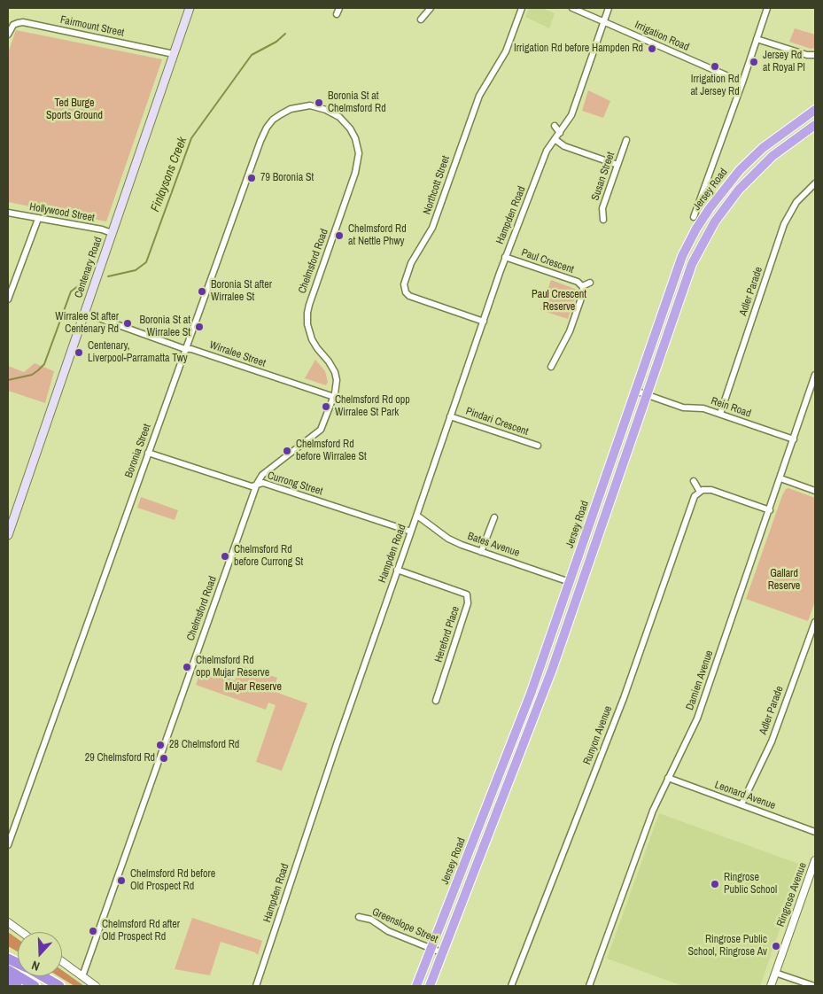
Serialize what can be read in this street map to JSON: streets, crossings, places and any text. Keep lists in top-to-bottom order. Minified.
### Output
{"streets":{"highway":["Jersey Road"],"main road":["Centenary Road"],"street":["Fairmount Street","Irrigation Road","Susan Street","Northcott Street","Hollywood Street","Hampden Road","Chelmsford Road","Paul Crescent","Adler Parade","Wirralee Street","Rein Road","Pindari Crescent","Boronia Street","Currong Street","Bates Avenue","Hereford Place","Damien Avenue","Runyon Avenue","Leonard Avenue","Ringrose Avenue","Greenslope Street"]},"crossings":[["Fairmount Street","Centenary Road"],["Irrigation Road","Jersey Road"],["Irrigation Road","Hampden Road"],["Northcott Street","Hampden Road"],["Jersey Road","Rein Road"],["Jersey Road","Bates Avenue"],["Jersey Road","Greenslope Street"],["Hollywood Street","Centenary Road"],["Hampden Road","Paul Crescent"],["Hampden Road","Pindari Crescent"],["Hampden Road","Currong Street"],["Hampden Road","Bates Avenue"],["Hampden Road","Hereford Place"],["Chelmsford Road","Wirralee Street"],["Chelmsford Road","Boronia Street"],["Chelmsford Road","Currong Street"],["Centenary Road","Wirralee Street"],["Adler Parade","Rein Road"],["Adler Parade","Leonard Avenue"],["Wirralee Street","Boronia Street"],["Rein Road","Damien Avenue"],["Boronia Street","Currong Street"],["Damien Avenue","Leonard Avenue"]],"water":["Finlaysons Creek"],"parks":["Ted Burge Sports Ground","Paul Crescent Reserve","Gallard Reserve","Mujar Reserve"],"places":["Irrigation Rd before Hampden Rd","Jersey Rd at Royal Pl","Irrigation Rd at Jersey Rd","Boronia St at Chelmsford Rd","79 Boronia St","Chelmsford Rd at Nettle Phwy","Boronia St after Wirralee St","Wirralee St after Centenary Rd","Boronia St at Wirralee St","Centenary, Liverpool-Parramatta Twy","Chelmsford Rd opp Wirralee St Park","Chelmsford Rd before Wirralee St","Chelmsford Rd before Currong St","Chelmsford Rd opp Mujar Reserve","28 Chelmsford Rd","29 Chelmsford Rd","Chelmsford Rd before Old Prospect Rd","Ringrose Public School","Chelmsford Rd after Old Prospect Rd","Ringrose Public School, Ringrose Av"],"north":"bottom"}
